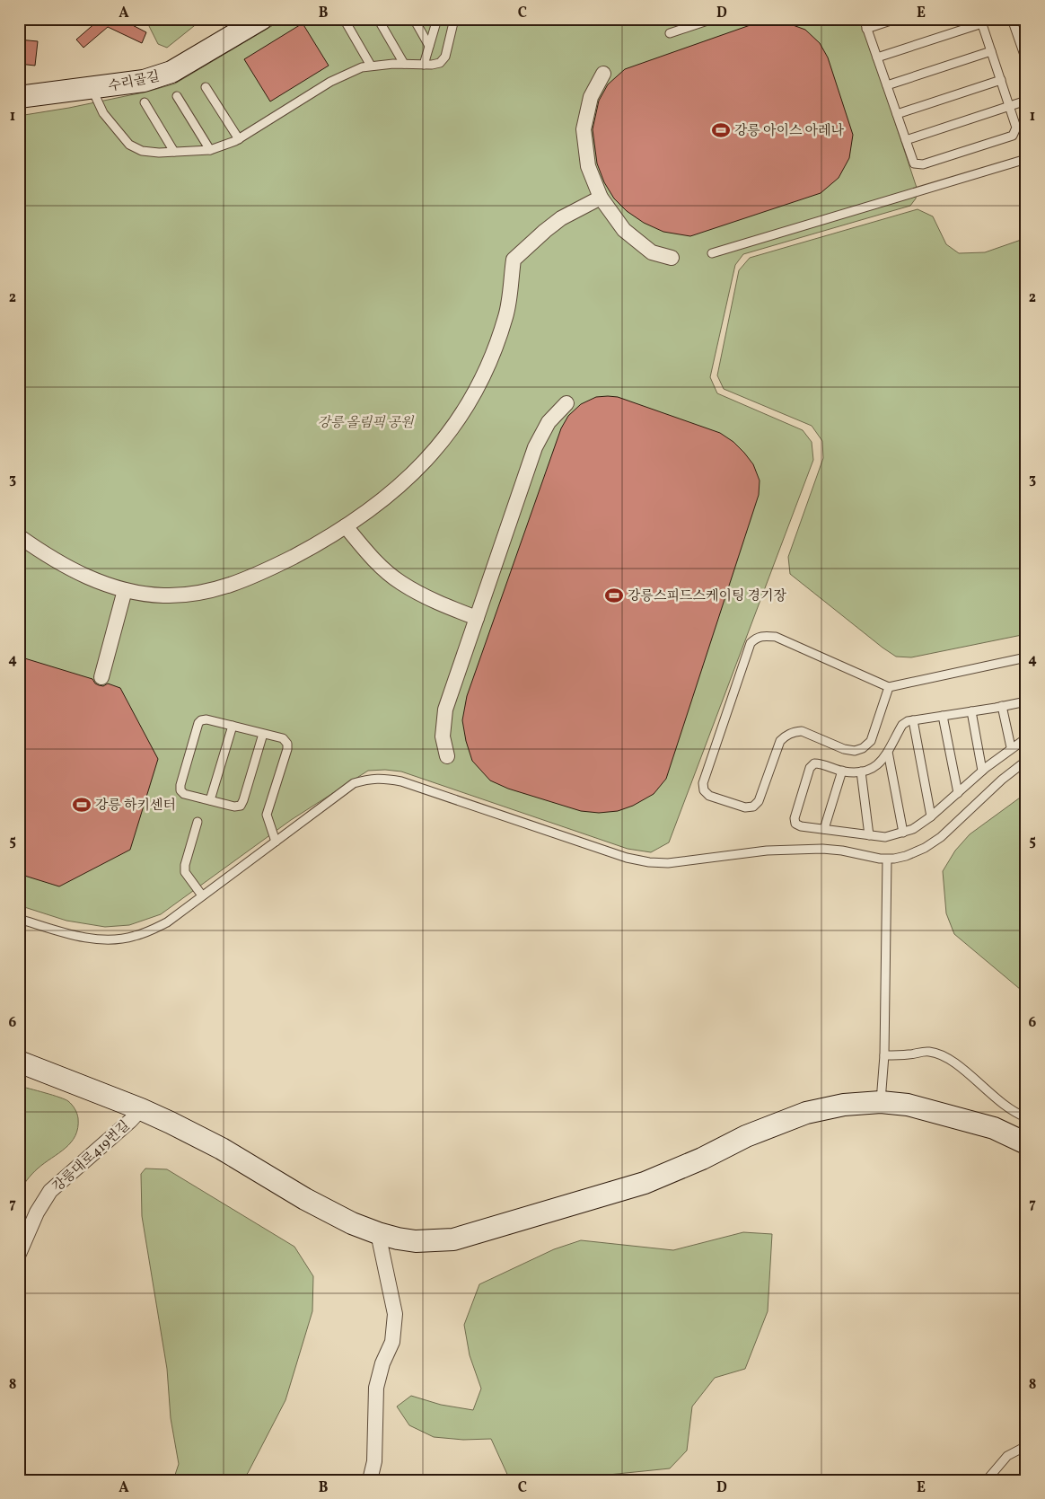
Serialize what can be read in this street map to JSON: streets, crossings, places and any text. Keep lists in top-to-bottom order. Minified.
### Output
{"streets":{"street":["수리골길","강릉대로419번길"]},"parks":["강릉 올림픽 공원"],"places":{"sports":["강릉 아이스 아레나","강릉스피드스케이팅 경기장","강릉 하키센터"]},"grid":{"columns":["A","B","C","D","E"],"rows":["1","2","3","4","5","6","7","8"]}}
